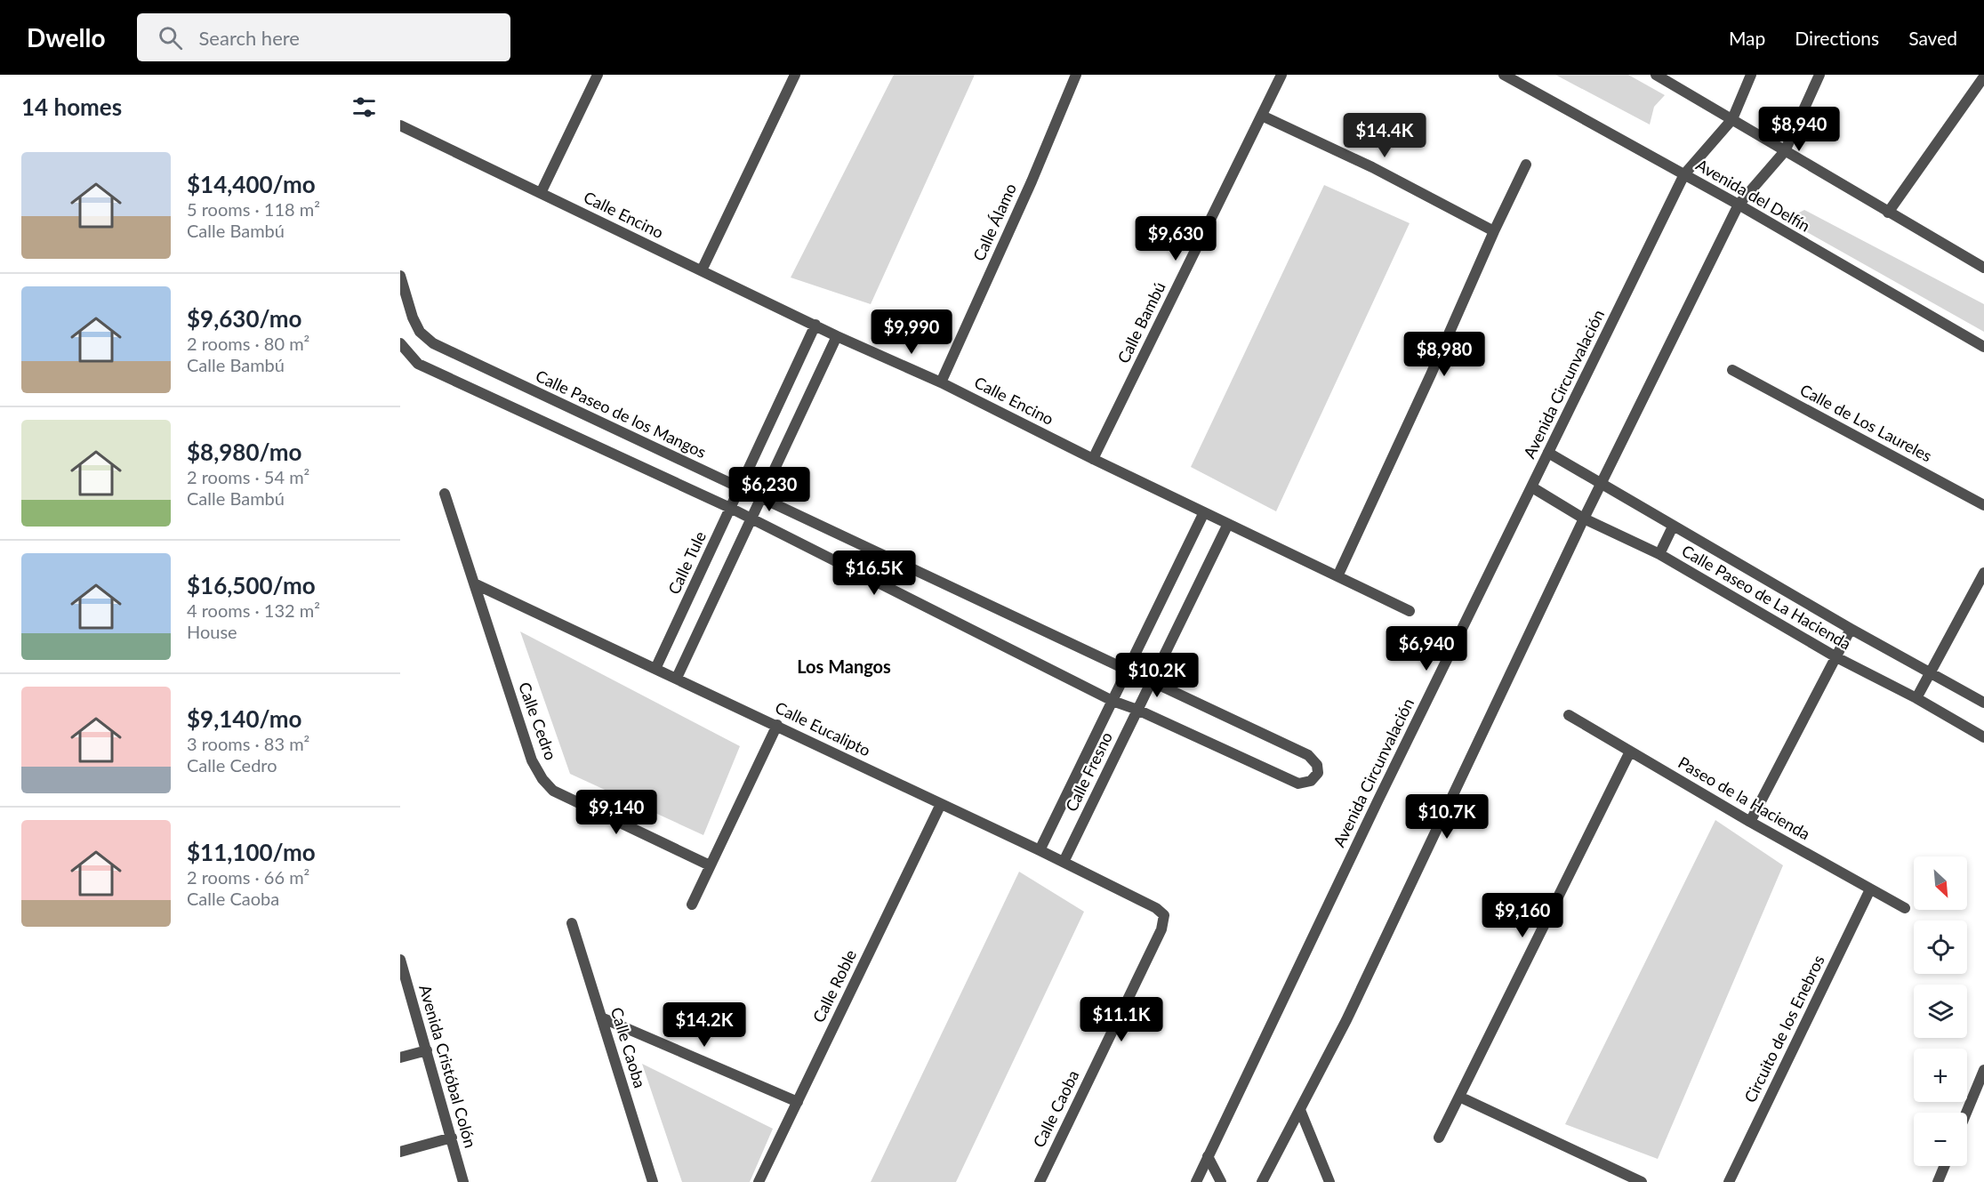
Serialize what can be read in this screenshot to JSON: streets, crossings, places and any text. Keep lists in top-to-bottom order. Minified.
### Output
{"streets":{"street":["Avenida del Delfín","Calle Encino","Calle Álamo","Calle Bambú","Avenida Circunvalación","Calle Paseo de los Mangos","Calle de Los Laureles","Calle Tule","Calle Paseo de La Hacienda","Calle Cedro","Calle Eucalipto","Calle Fresno","Paseo de la Hacienda","Calle Roble","Circuito de los Enebros","Calle Caoba","Avenida Cristóbal Colón"]},"crossings":[["Avenida del Delfín","Avenida Circunvalación"],["Calle Encino","Calle Álamo"],["Calle Encino","Calle Bambú"],["Calle Encino","Calle Tule"],["Calle Encino","Calle Fresno"],["Avenida Circunvalación","Calle Paseo de La Hacienda"],["Calle Paseo de los Mangos","Calle Tule"],["Calle Paseo de los Mangos","Calle Fresno"],["Calle Tule","Calle Eucalipto"],["Calle Cedro","Calle Eucalipto"],["Calle Eucalipto","Calle Fresno"],["Calle Eucalipto","Calle Roble"],["Calle Eucalipto","Calle Caoba"],["Paseo de la Hacienda","Circuito de los Enebros"]],"districts":["Los Mangos"],"north":"bottom right","page":{"header":"Dwello","search":"Search here","nav":["Map","Directions","Saved"],"heading":"14 homes","price":["$8,940","$14.4K","$9,630","$9,990","$8,980","$6,230","$16.5K","$6,940","$10.2K","$9,140","$10.7K","$9,160","$11.1K","$14.2K"],"list":[{"name":"$14,400/mo","note":"5 rooms · 118 m² · Calle Bambú"},{"name":"$9,630/mo","note":"2 rooms · 80 m² · Calle Bambú"},{"name":"$8,980/mo","note":"2 rooms · 54 m² · Calle Bambú"},{"name":"$16,500/mo","note":"4 rooms · 132 m² · House"},{"name":"$9,140/mo","note":"3 rooms · 83 m² · Calle Cedro"},{"name":"$11,100/mo","note":"2 rooms · 66 m² · Calle Caoba"}],"map_buttons":["+","−"]}}
